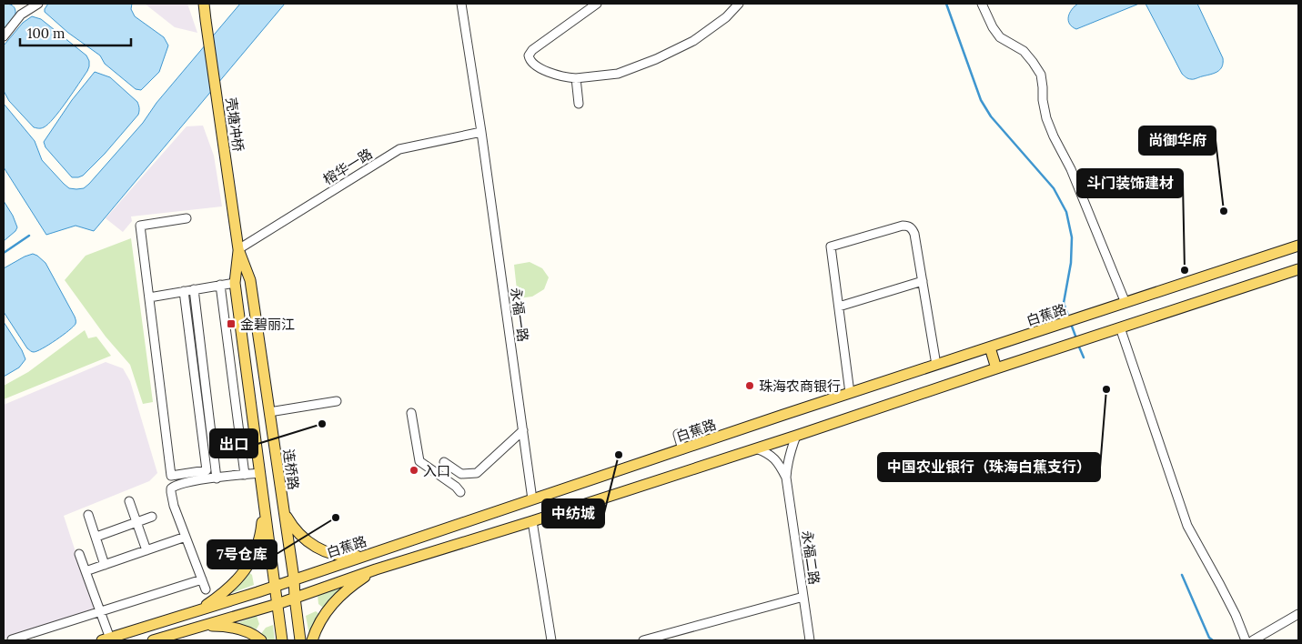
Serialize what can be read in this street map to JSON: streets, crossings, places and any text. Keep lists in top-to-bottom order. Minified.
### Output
{"streets":{"main road":["壳塘冲桥","白蕉路","连桥路"],"street":["榕华一路","永福一路","永福二路"]},"crossings":[["壳塘冲桥","连桥路"],["榕华一路","永福一路"],["榕华一路","连桥路"],["永福一路","白蕉路"],["白蕉路","连桥路"]],"places":{"other":["尚御华府","斗门装饰建材","珠海农商银行","中国农业银行（珠海白蕉支行）","出口","中纺城","入口","7号仓库"],"transit":["金碧丽江"]},"scale_bar":"100 m"}
